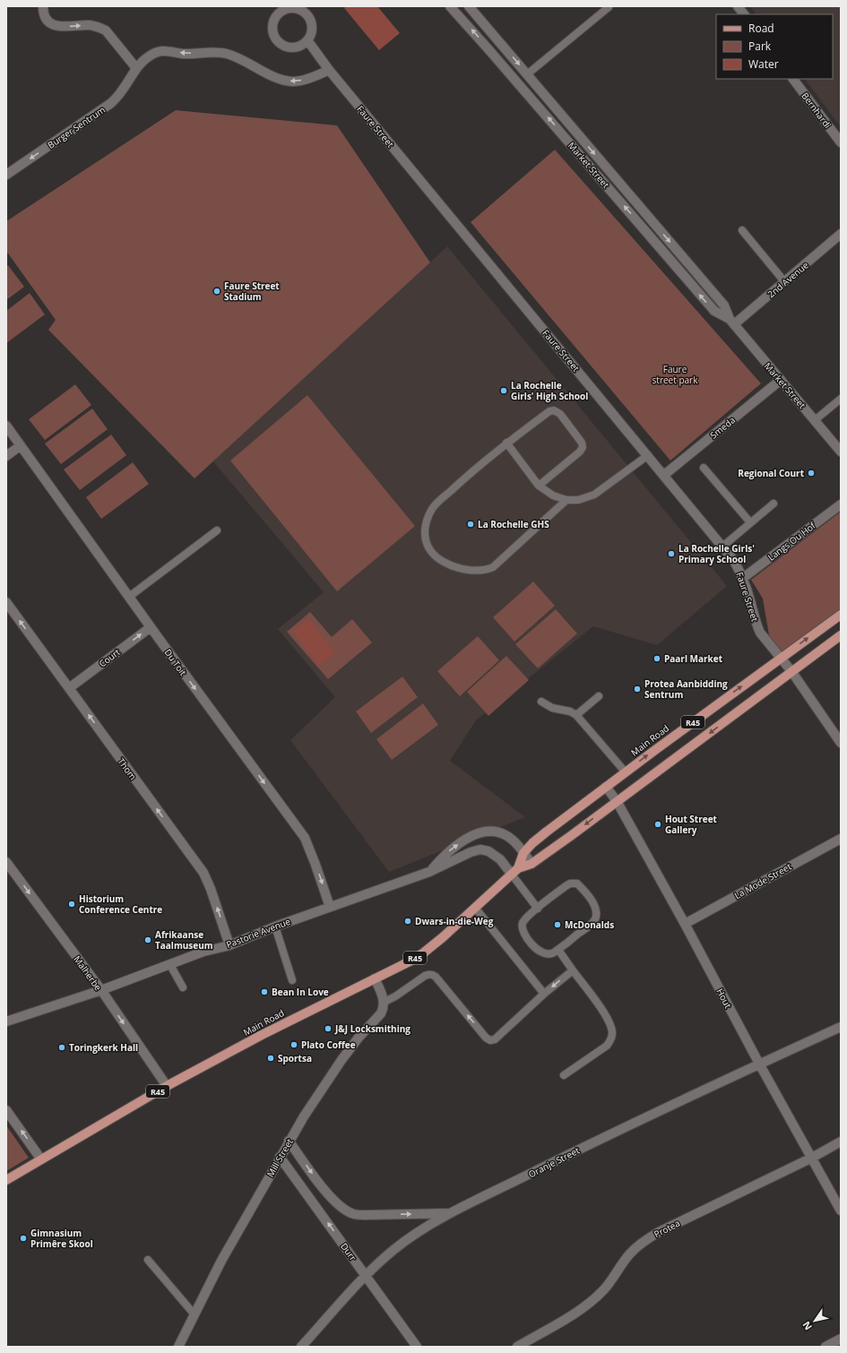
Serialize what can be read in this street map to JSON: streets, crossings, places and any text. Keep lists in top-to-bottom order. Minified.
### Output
{"streets":{"main road":["R45","Main Road"],"street":["Bernhardi","Faure Street","Burger Sentrum","Market Street","2nd Avenue","Smeda","Langs Ou Hof","Court","Du Toit","Thom","La Mode Street","Pastorie Avenue","Malherbe","Hout","Mill Street","Oranje Street","Protea","Durr"]},"crossings":[["Faure Street","Burger Sentrum"],["Faure Street","Smeda"],["Faure Street","Langs Ou Hof"],["Faure Street","Main Road"],["Market Street","2nd Avenue"],["Market Street","Smeda"],["Court","Du Toit"],["Court","Thom"],["Du Toit","Pastorie Avenue"],["Main Road","Pastorie Avenue"],["Main Road","Malherbe"],["Main Road","Hout"],["Thom","Pastorie Avenue"],["La Mode Street","Hout"],["Pastorie Avenue","Malherbe"],["Hout","Oranje Street"],["Hout","Protea"],["Mill Street","Durr"],["Oranje Street","Durr"]],"one_way":["Burger Sentrum","Court","Du Toit","Thom","Malherbe","Durr"],"parks":["Faure street park"],"places":["Faure Street Stadium","La Rochelle Girls' High School","Regional Court","La Rochelle GHS","La Rochelle Girls' Primary School","Paarl Market","Protea Aanbidding Sentrum","Hout Street Gallery","Historium Conference Centre","Dwars-in-die-Weg","McDonalds","Afrikaanse Taalmuseum","Bean In Love","J&J Locksmithing","Plato Coffee","Toringkerk Hall","Sportsa","Gimnasium Primêre Skool"],"legend":["Road","Park","Water"],"north":"bottom left"}
